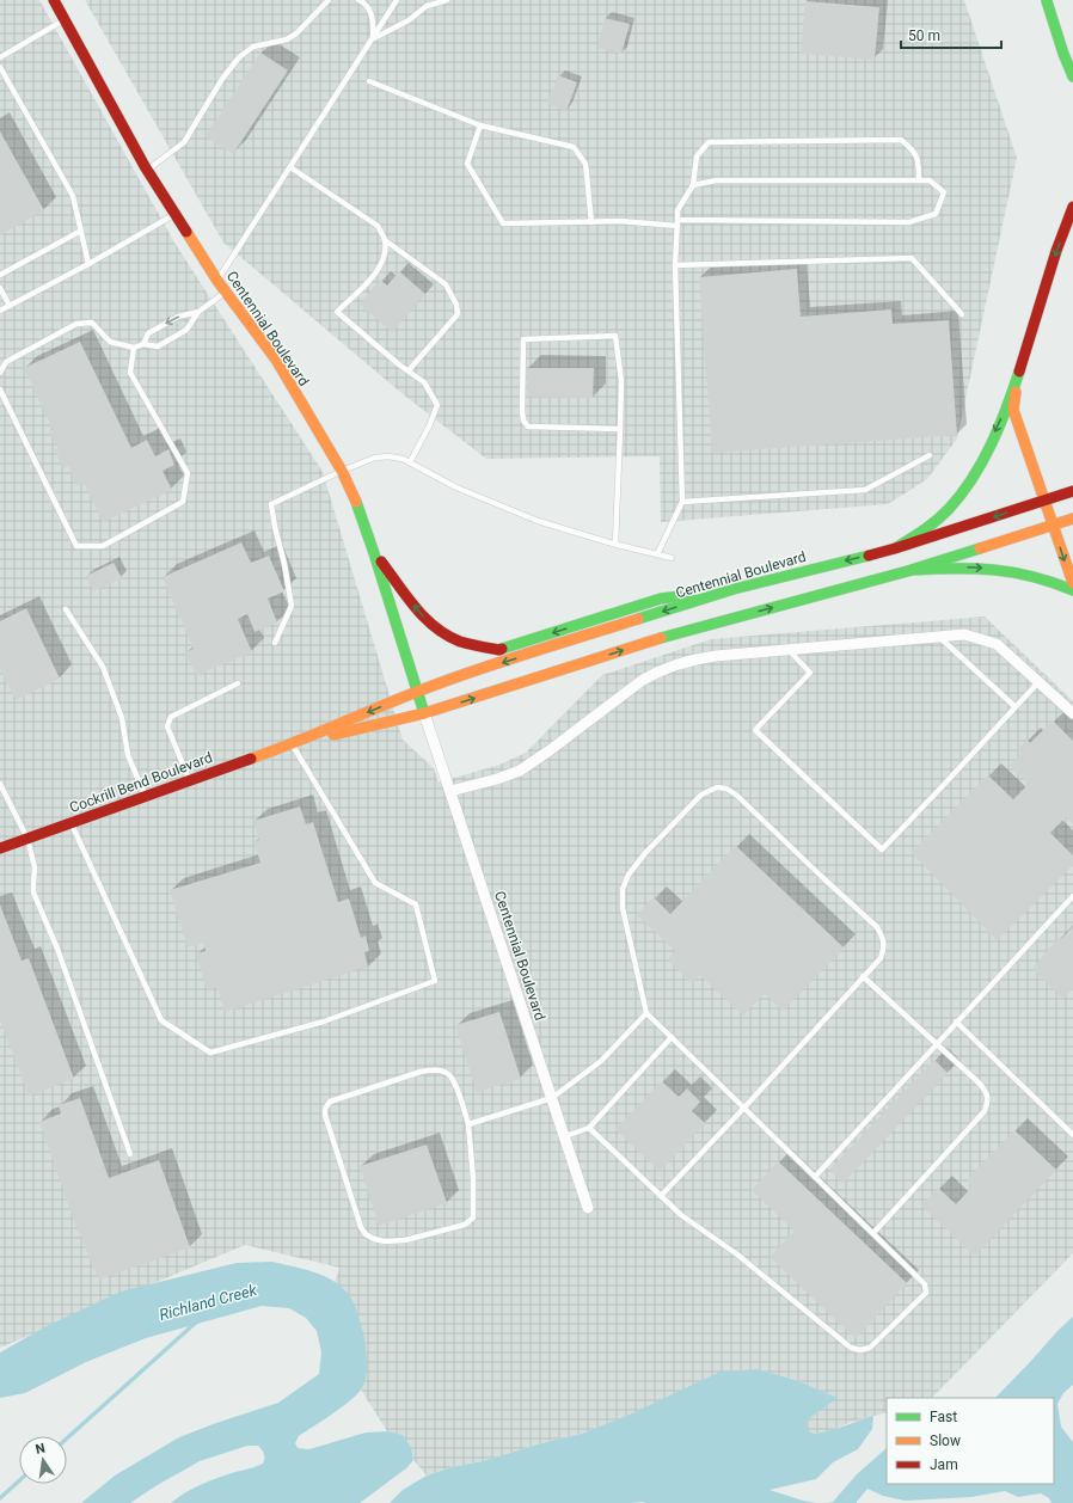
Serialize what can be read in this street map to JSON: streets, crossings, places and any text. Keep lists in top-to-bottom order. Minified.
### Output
{"streets":{"main road":["Centennial Boulevard","Cockrill Bend Boulevard"]},"crossings":[["Centennial Boulevard","Cockrill Bend Boulevard"]],"water":["Richland Creek"],"legend":["Fast","Slow","Jam"],"scale_bar":"50 m","north":"top"}
